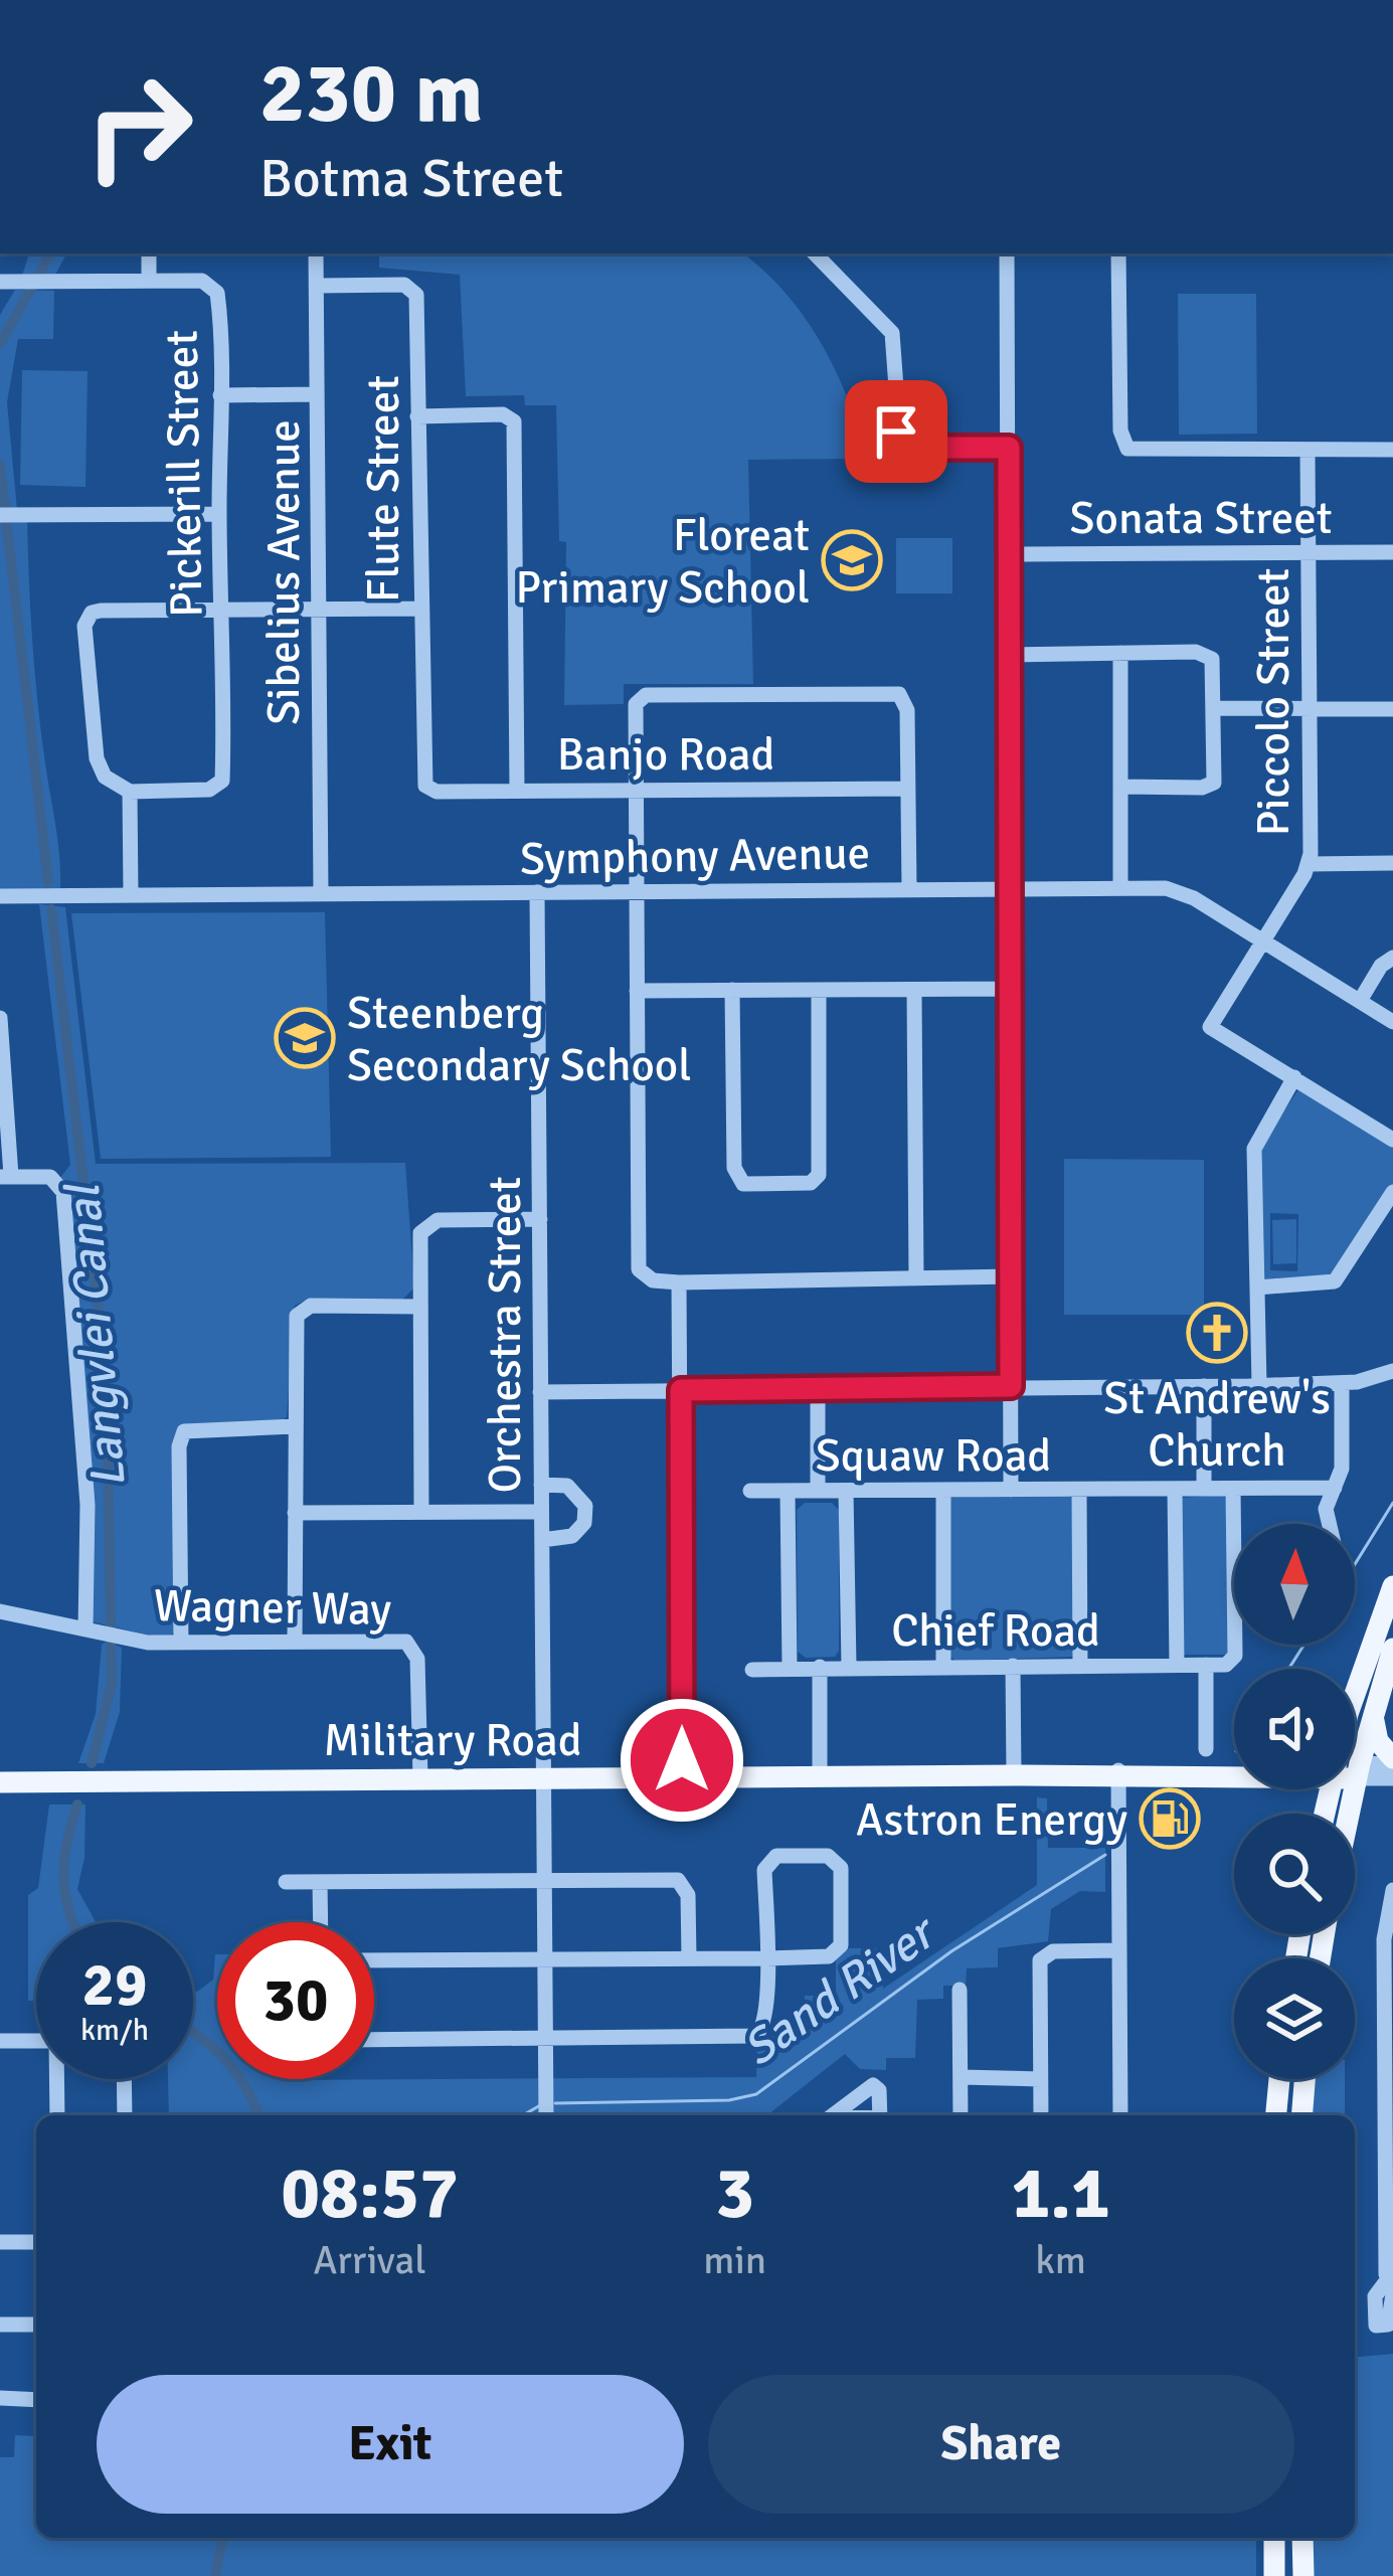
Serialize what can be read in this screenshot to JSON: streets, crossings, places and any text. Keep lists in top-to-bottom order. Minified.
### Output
{"streets":{"main road":["Military Road"],"street":["Pickerill Street","Flute Street","Sonata Street","Sibelius Avenue","Piccolo Street","Banjo Road","Symphony Avenue","Orchestra Street","Squaw Road","Wagner Way","Chief Road"]},"crossings":[["Flute Street","Sibelius Avenue"],["Flute Street","Banjo Road"],["Sonata Street","Piccolo Street"],["Sibelius Avenue","Symphony Avenue"],["Piccolo Street","Symphony Avenue"],["Symphony Avenue","Orchestra Street"],["Orchestra Street","Military Road"],["Squaw Road","Chief Road"],["Wagner Way","Military Road"]],"water":["Langvlei Canal","Sand River"],"places":{"school or university":["Floreat Primary School","Steenberg Secondary School"],"church":["St Andrew's Church"],"fuel station":["Astron Energy"]},"north":"top","page":{"turn":["230 m","Botma Street"],"speed":"29 km/h","limit":"30","eta":["08:57","Arrival","3","min","1.1","km"],"buttons":["Exit","Share"]}}
